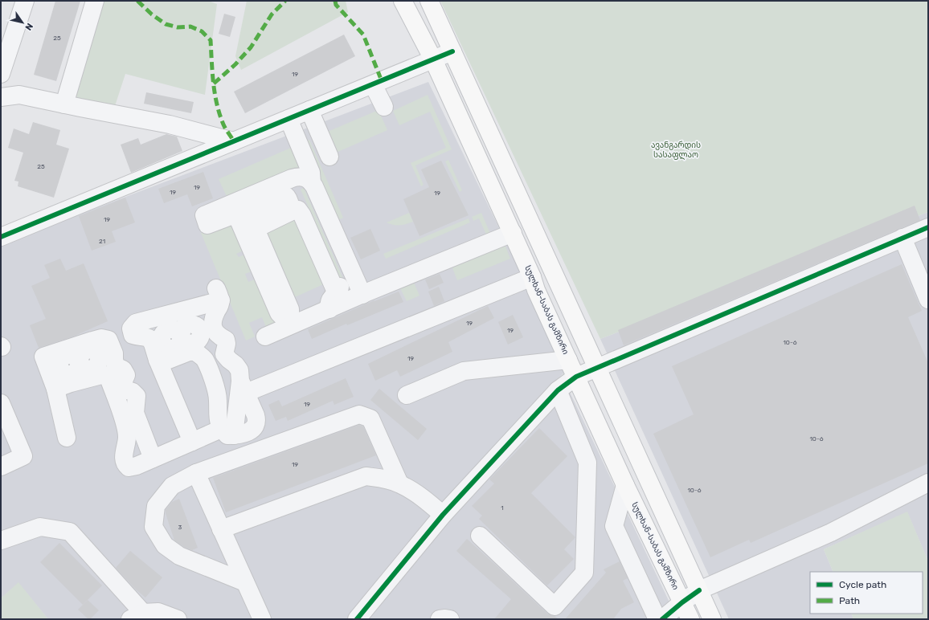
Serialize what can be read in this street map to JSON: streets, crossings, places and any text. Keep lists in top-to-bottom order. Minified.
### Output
{"streets":{"main road":["სულხან-საბას გამზირი"]},"parks":["ავანგარდის სასაფლაო"],"house_numbers":["25","19","25","19","19","19","19","21","19","19","10-6","19","19","10-6","19","10-6","1","3"],"legend":["Cycle path","Path"],"north":"bottom right"}
